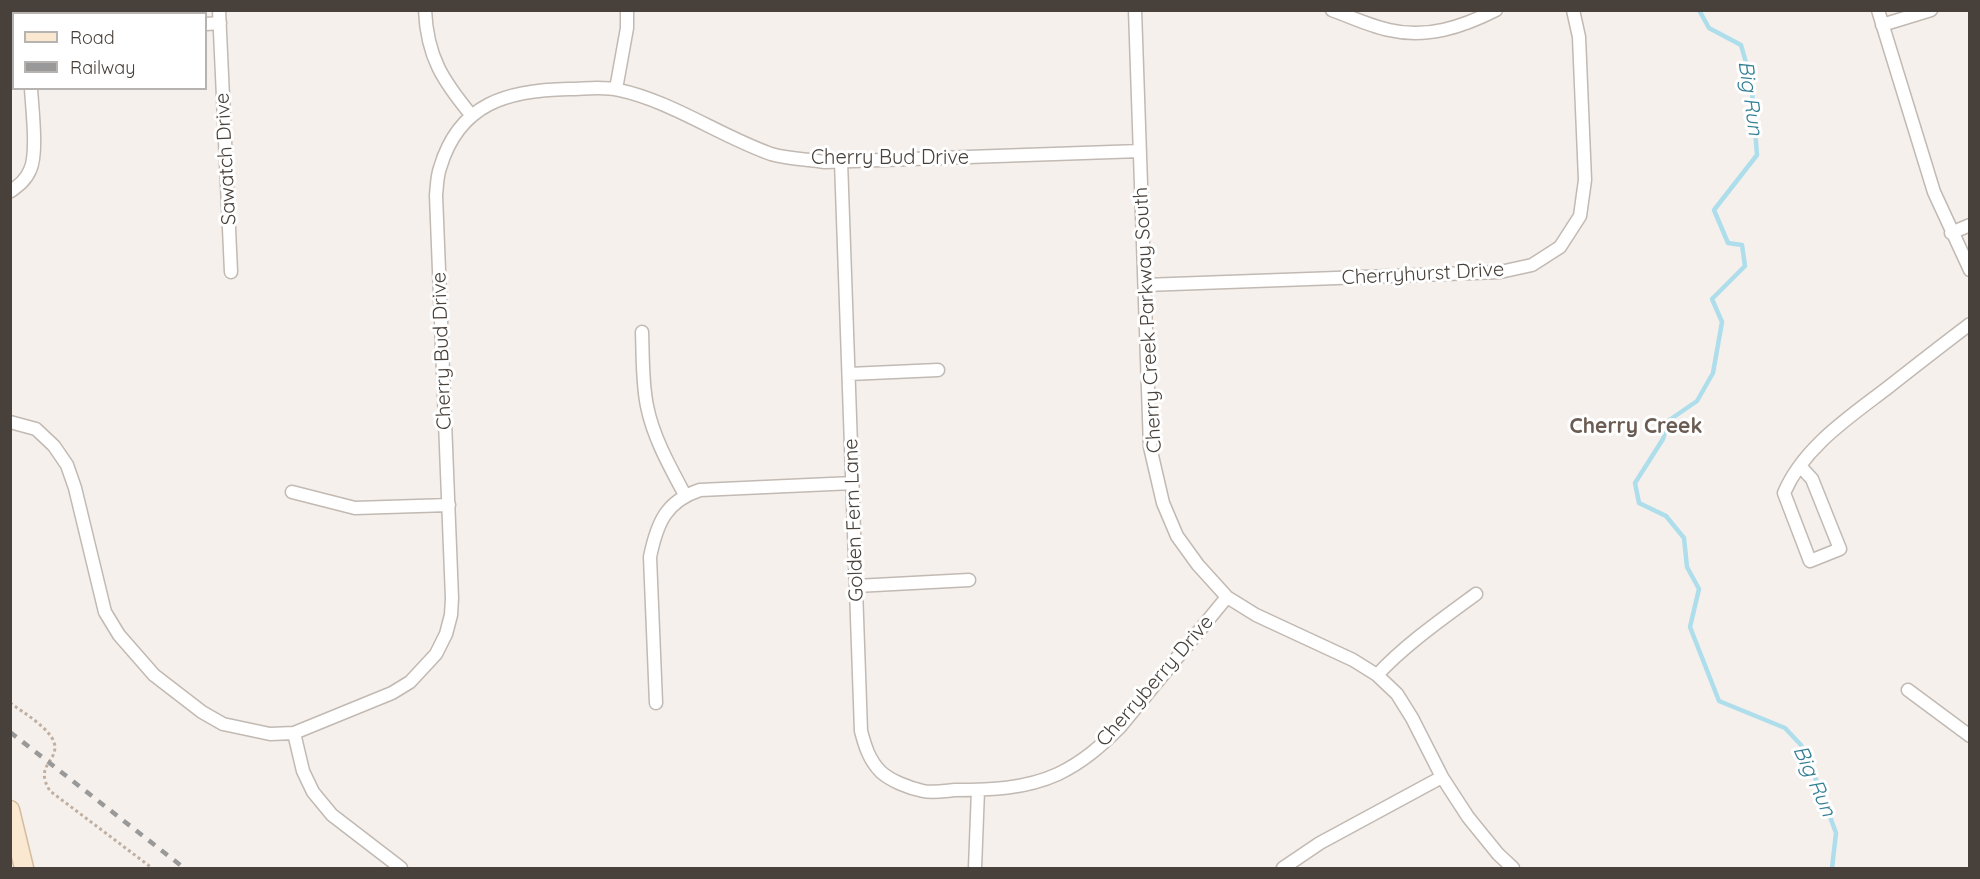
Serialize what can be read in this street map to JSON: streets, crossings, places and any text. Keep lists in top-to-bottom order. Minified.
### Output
{"streets":{"street":["Cherry Bud Drive","Sawatch Drive","Cherryhurst Drive","Cherry Creek Parkway South","Golden Fern Lane","Cherryberry Drive"]},"crossings":[["Cherry Bud Drive","Cherry Creek Parkway South"],["Cherry Bud Drive","Golden Fern Lane"],["Cherryhurst Drive","Cherry Creek Parkway South"],["Cherry Creek Parkway South","Cherryberry Drive"],["Golden Fern Lane","Cherryberry Drive"]],"districts":["Cherry Creek"],"water":["Big Run"],"legend":["Road","Railway"]}
